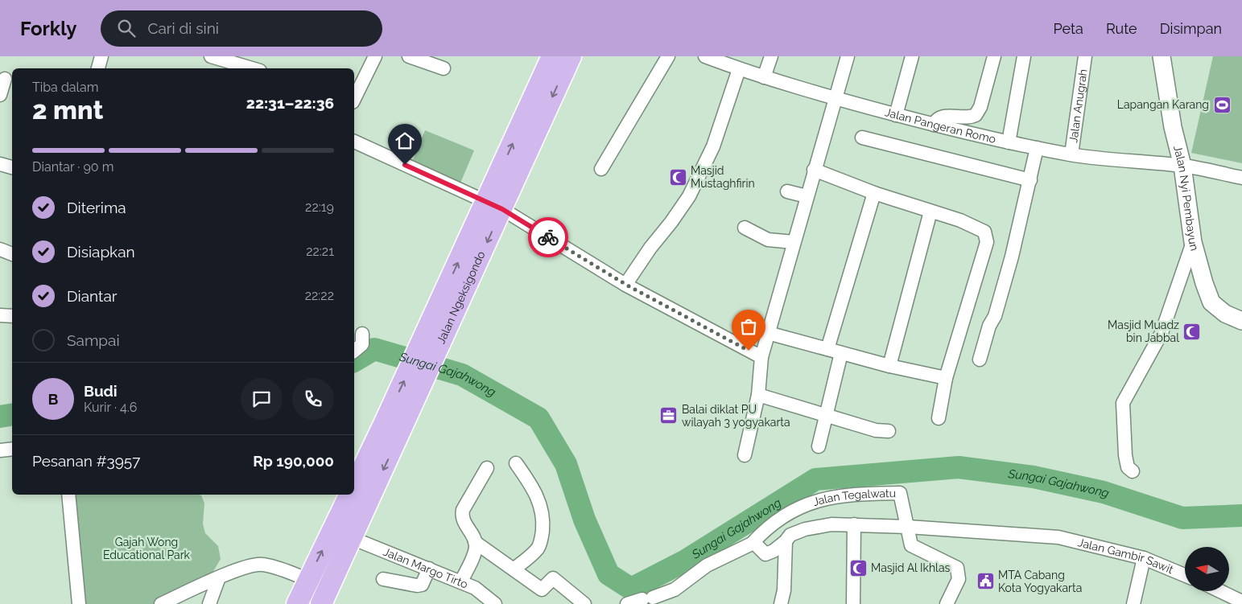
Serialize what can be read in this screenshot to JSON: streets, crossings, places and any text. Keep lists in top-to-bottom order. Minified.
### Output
{"streets":{"main road":["Jalan Ngeksigondo"],"street":["Jalan Anugrah","Jalan Pangeran Romo","Jalan Nyi Pembayun","Jalan Tegalwatu","Jalan Gambir Sawit","Jalan Margo Tirto"]},"crossings":[["Jalan Anugrah","Jalan Pangeran Romo"],["Jalan Pangeran Romo","Jalan Nyi Pembayun"],["Jalan Ngeksigondo","Jalan Margo Tirto"],["Jalan Tegalwatu","Jalan Gambir Sawit"]],"water":["Sungai Gajahwong"],"parks":["Gajah Wong Educational Park"],"places":{"sports":["Lapangan Karang"],"mosque":["Masjid Mustaghfirin","Masjid Muadz bin Jabbal","Masjid Al Ikhlas"],"office":["Balai diklat PU wilayah 3 yogyakarta"],"public building":["MTA Cabang Kota Yogyakarta"]},"north":"left","page":{"header":"Forkly","search":"Cari di sini","nav":["Peta","Rute","Disimpan"],"heading":["2 mnt","Tiba dalam","22:31–22:36"],"panel":["Budi","Kurir · 4.6","Pesanan #3957","Rp 190,000"],"bar":"Diantar · 90 m","list":[["Diterima","22:19"],["Disiapkan","22:21"],["Diantar","22:22"],"Sampai"],"round":"B"}}
